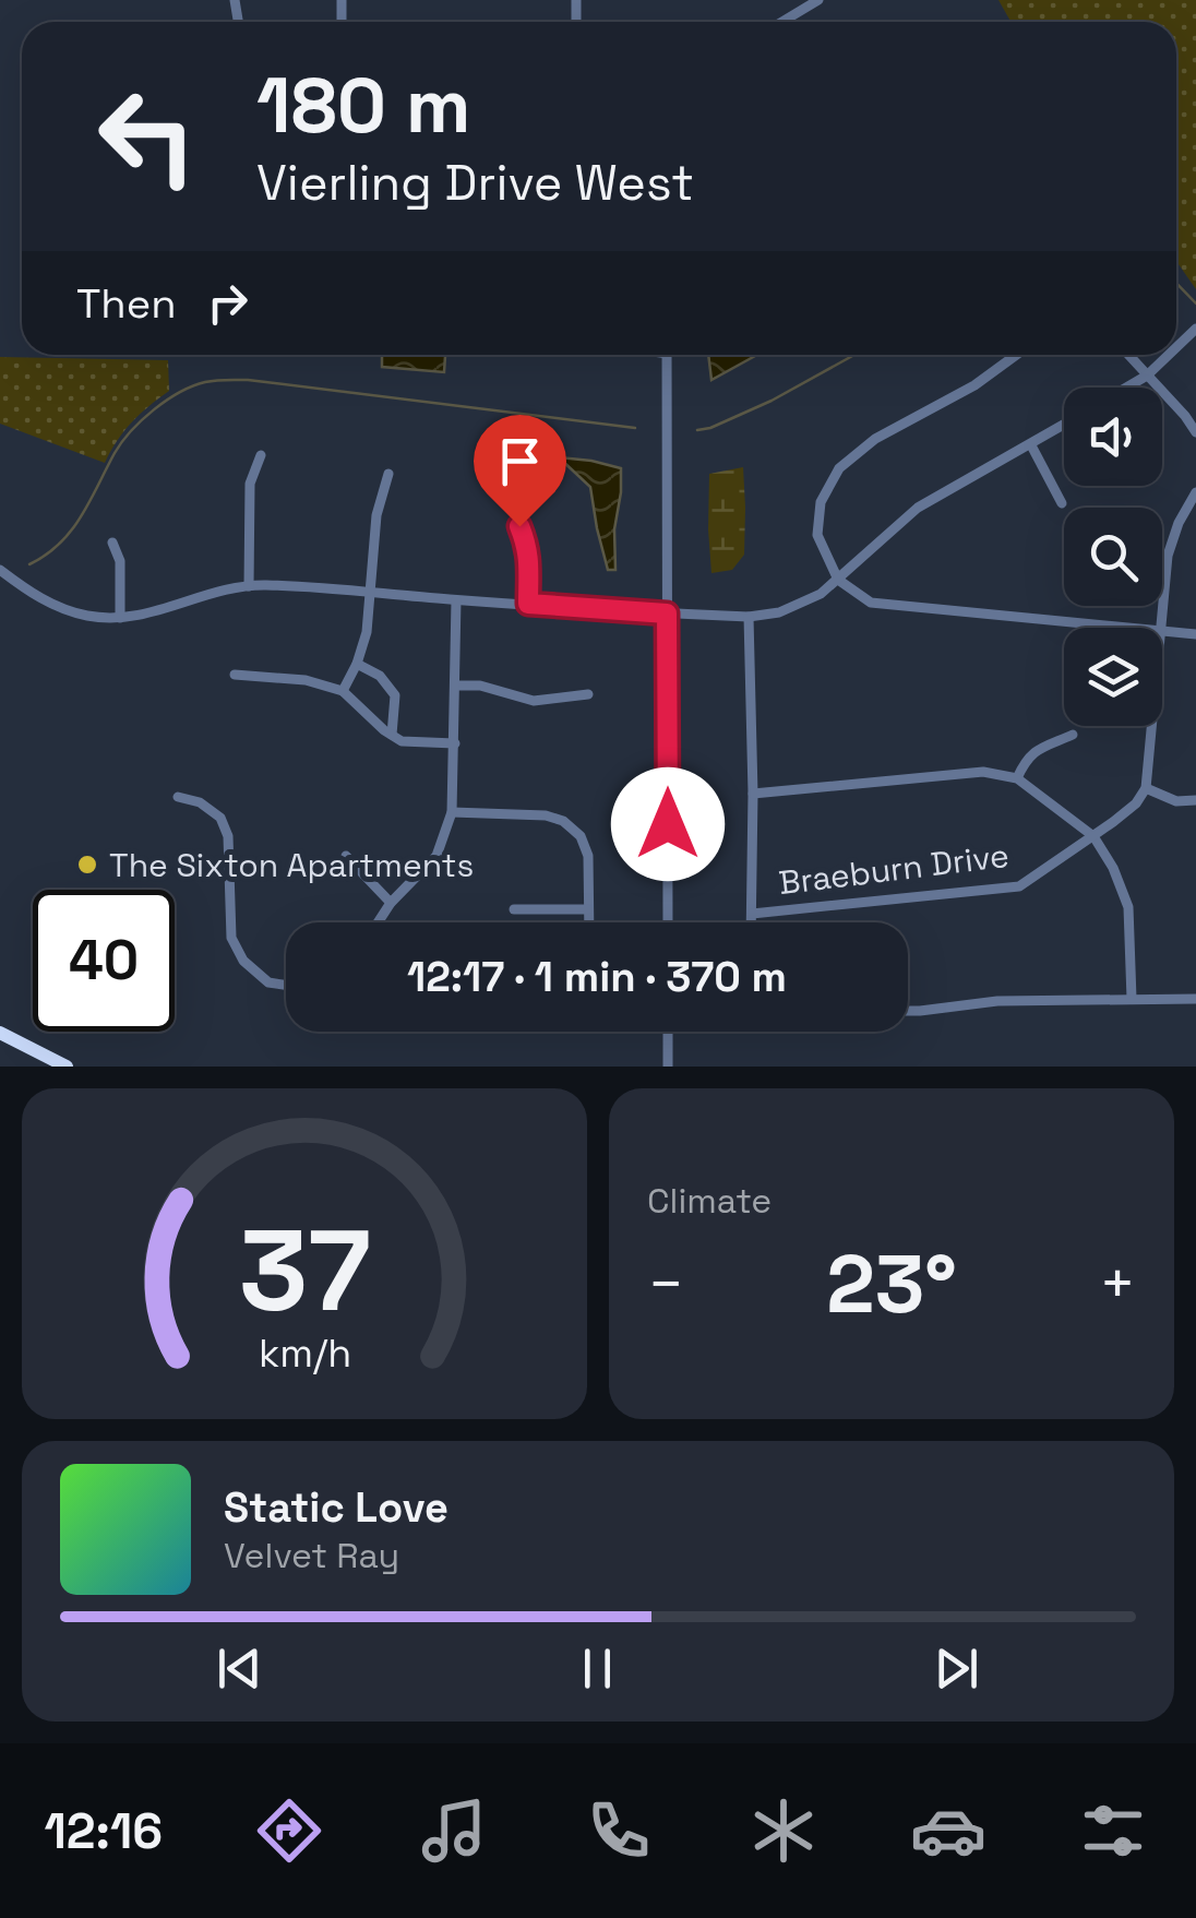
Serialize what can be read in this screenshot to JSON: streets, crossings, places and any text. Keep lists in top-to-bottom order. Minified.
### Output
{"streets":{"street":["Braeburn Drive"]},"places":["The Sixton Apartments"],"page":{"turn":["180 m","Vierling Drive West"],"then":"Then","limit":"40","trip":"12:17 · 1 min · 370 m","tile":"Climate","heat":["−","23°","+"],"song":["Static Love","Velvet Ray"],"tabs":"12:16","gauge":["37","km/h"]}}
